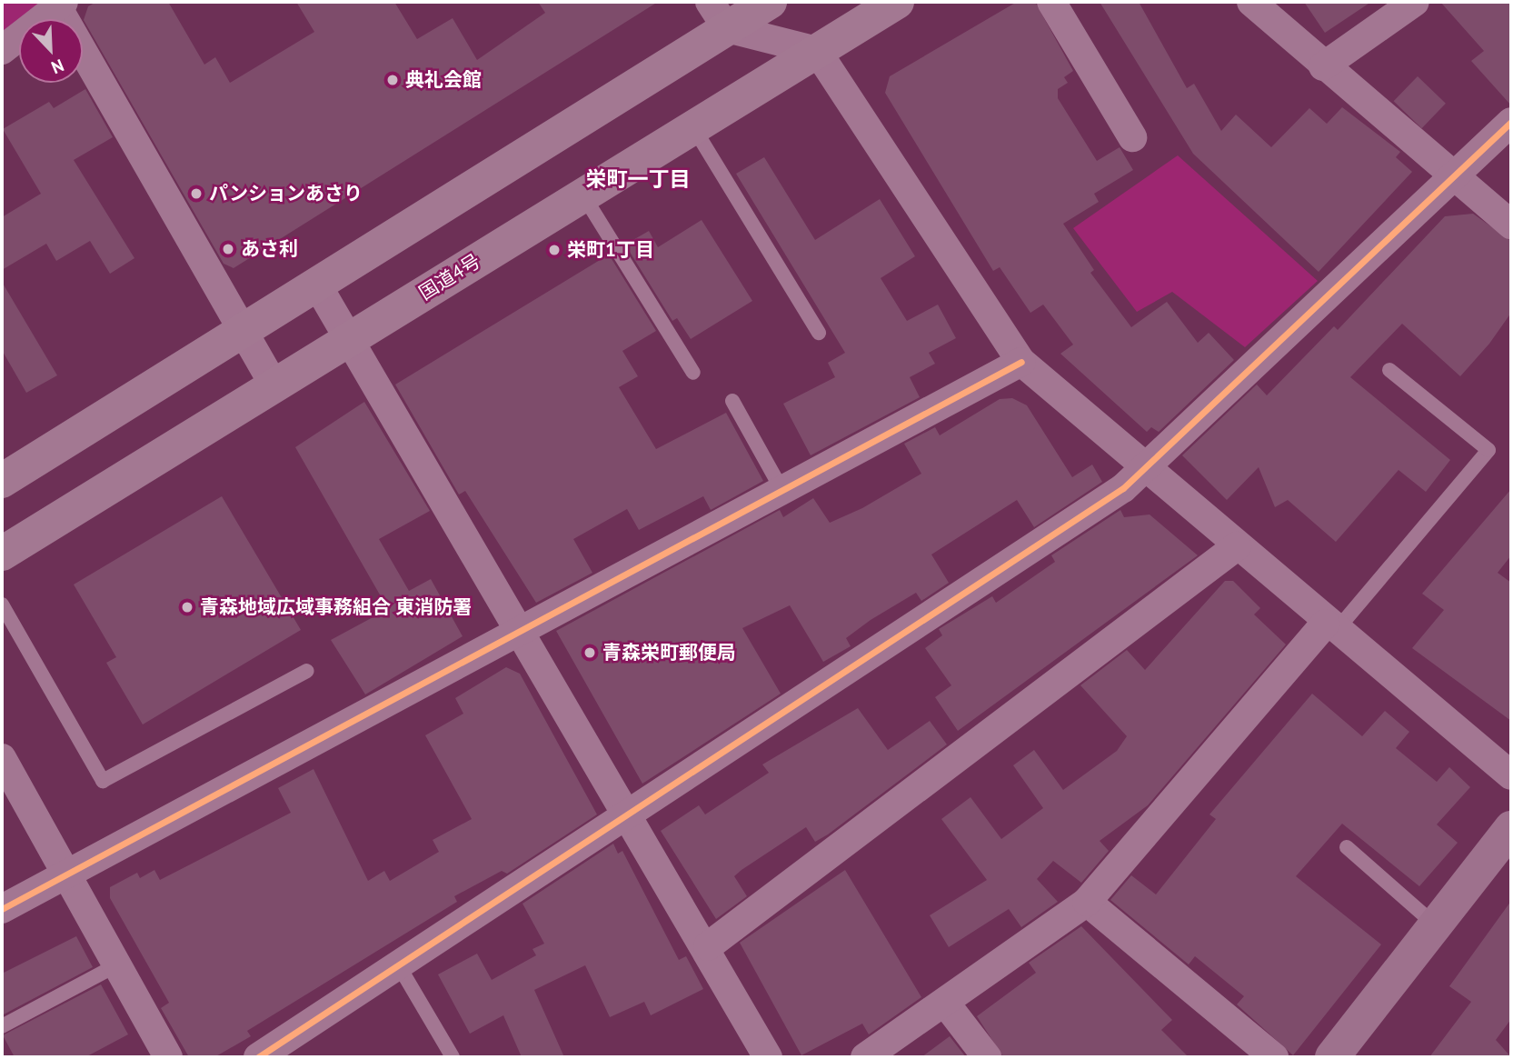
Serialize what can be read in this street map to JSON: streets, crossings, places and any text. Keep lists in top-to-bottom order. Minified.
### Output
{"streets":{"highway":["国道4号"]},"districts":["栄町一丁目"],"places":["典礼会館","パンションあさり","あさ利","栄町1丁目","青森地域広域事務組合 東消防署","青森栄町郵便局"],"north":"bottom right"}
